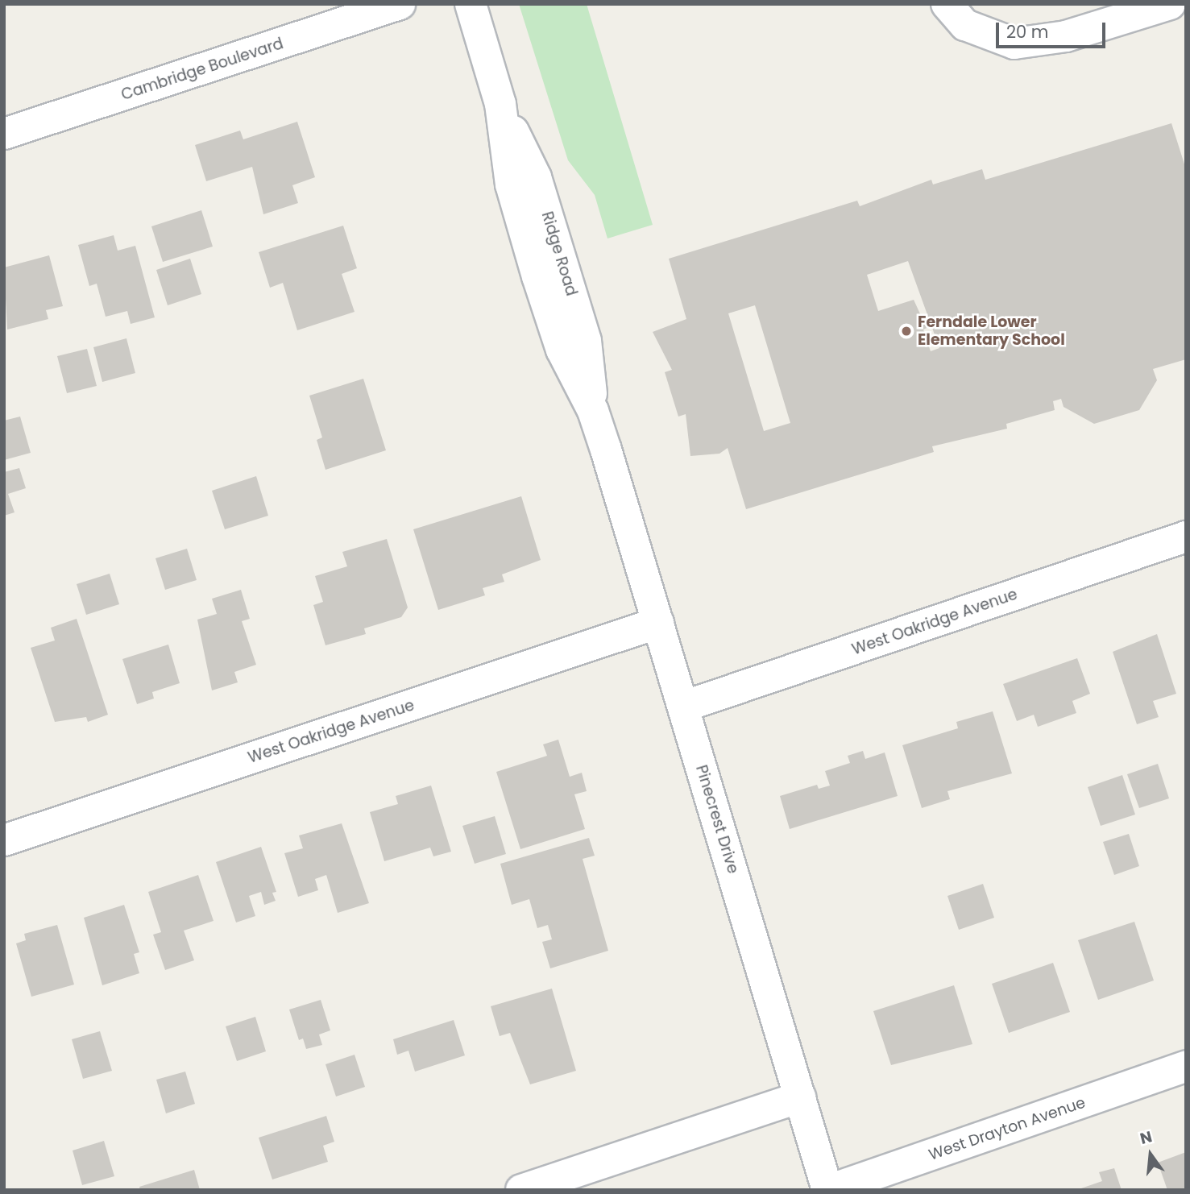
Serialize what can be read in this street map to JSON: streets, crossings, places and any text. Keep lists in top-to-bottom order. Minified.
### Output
{"streets":{"street":["Cambridge Boulevard","Ridge Road","West Oakridge Avenue","Pinecrest Drive","West Drayton Avenue"]},"crossings":[["Ridge Road","Pinecrest Drive"],["West Oakridge Avenue","Pinecrest Drive"],["Pinecrest Drive","West Drayton Avenue"]],"places":["Ferndale Lower Elementary School"],"scale_bar":"20 m","north":"top"}
